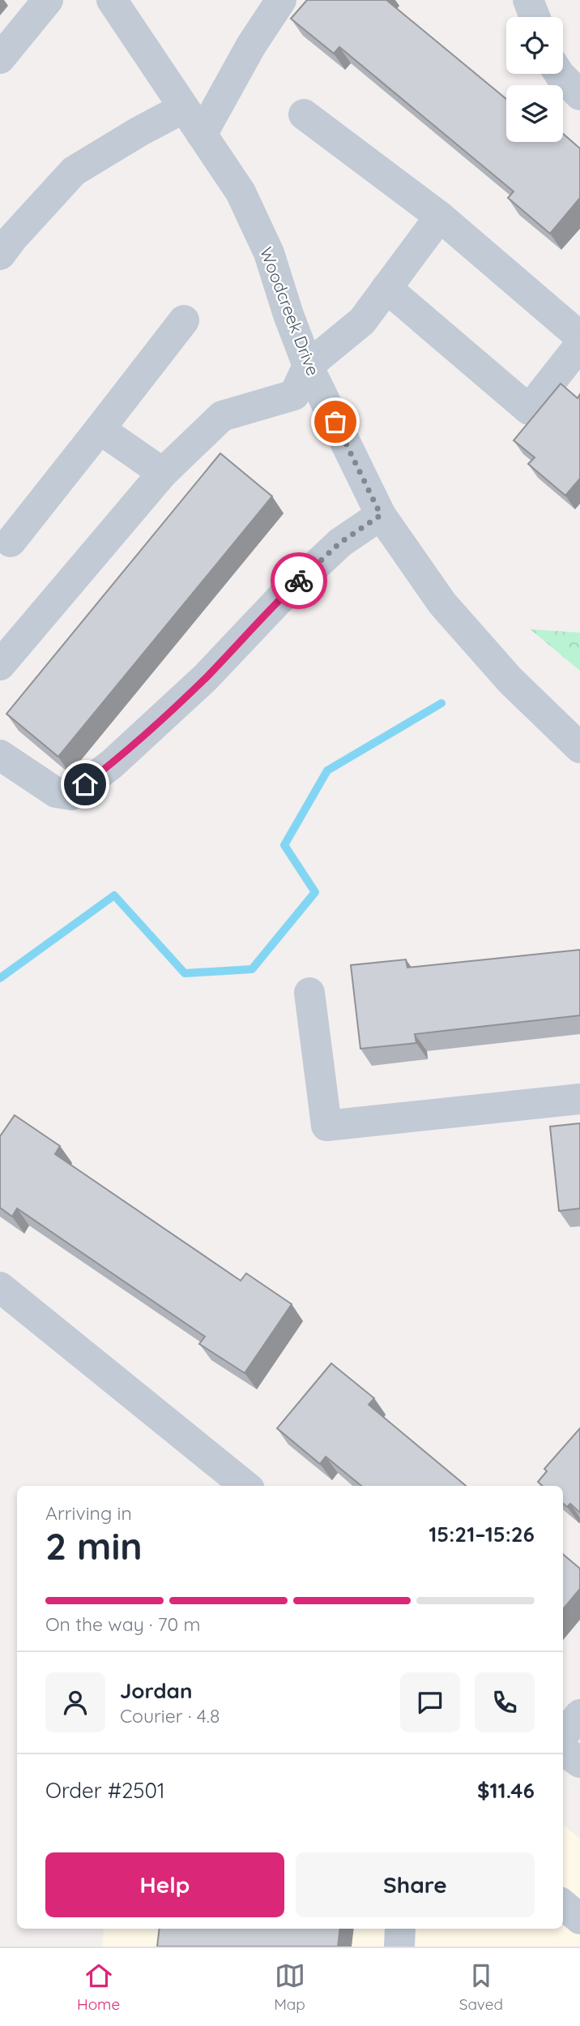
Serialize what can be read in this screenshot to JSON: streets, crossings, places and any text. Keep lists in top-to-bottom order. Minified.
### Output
{"streets":{"street":["Woodcreek Drive"]},"page":{"heading":["2 min","Arriving in","15:21–15:26"],"panel":["Jordan","Courier · 4.8","Order #2501","$11.46"],"bar":"On the way · 70 m","buttons":["Help","Share"],"tabs":["Home","Map","Saved"]}}
